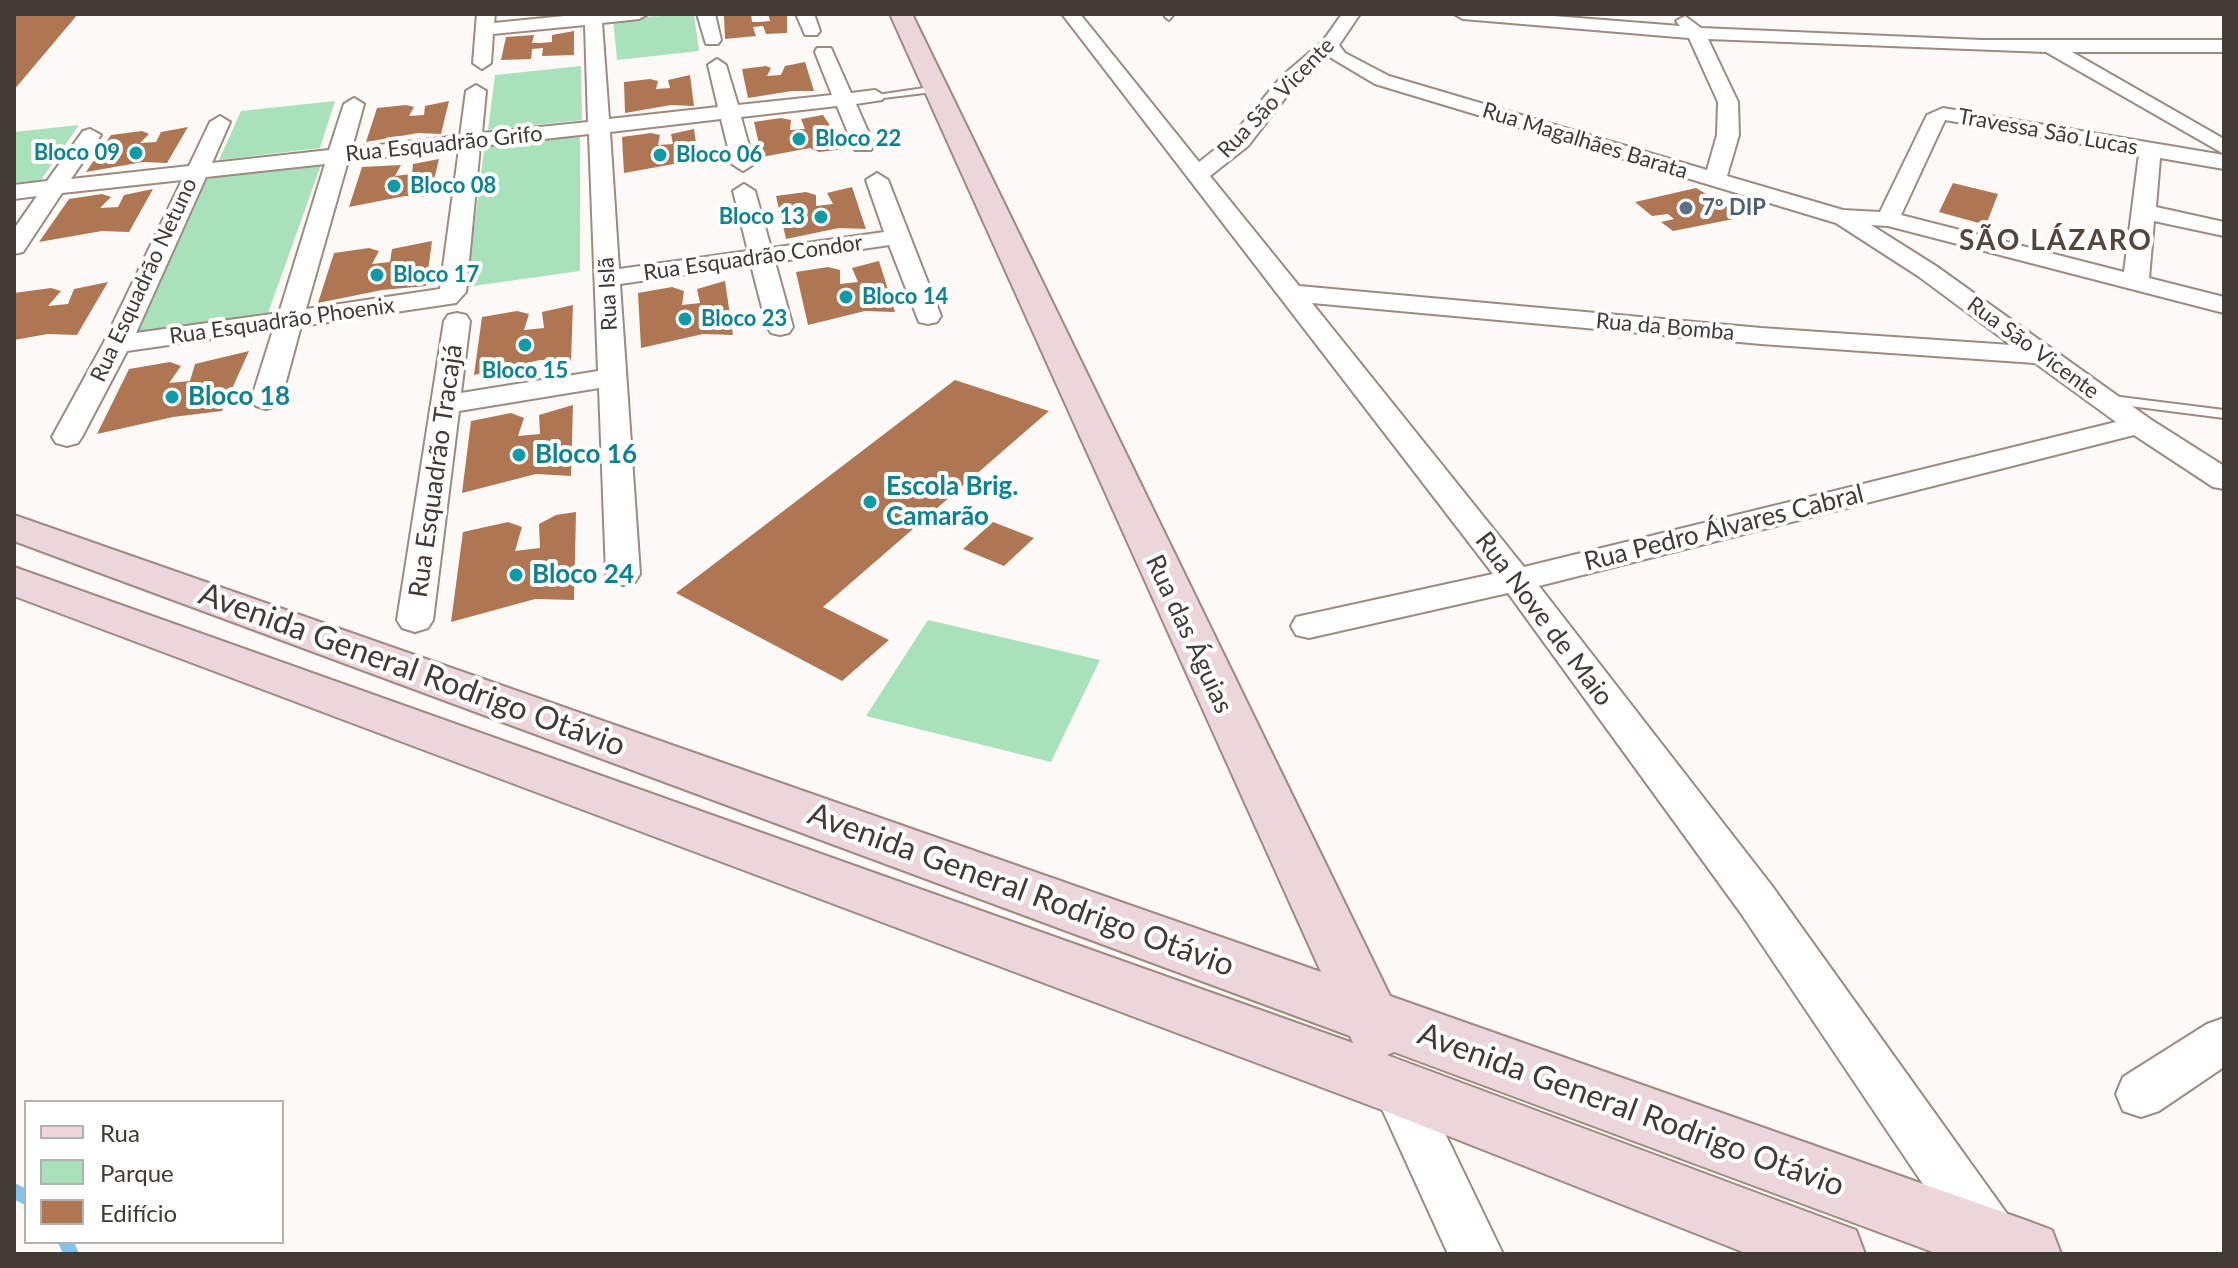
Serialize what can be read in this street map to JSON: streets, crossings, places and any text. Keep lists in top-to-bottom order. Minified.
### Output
{"streets":{"street":["Rua São Vicente","Travessa São Lucas","Rua Magalhães Barata","Rua Esquadrão Grifo","Rua Esquadrão Condor","Rua Esquadrão Netuno","Rua Islã","Rua Esquadrão Phoenix","Rua da Bomba","Rua Esquadrão Tracajá","Rua Pedro Álvares Cabral","Rua Nove de Maio","Rua das Águias","Avenida General Rodrigo Otávio"]},"crossings":[["Rua São Vicente","Rua Magalhães Barata"],["Rua São Vicente","Rua da Bomba"],["Rua São Vicente","Rua Pedro Álvares Cabral"],["Rua São Vicente","Rua Nove de Maio"],["Travessa São Lucas","Rua Magalhães Barata"],["Rua Esquadrão Grifo","Rua Esquadrão Netuno"],["Rua Esquadrão Grifo","Rua Islã"],["Rua Esquadrão Grifo","Rua Esquadrão Tracajá"],["Rua Esquadrão Condor","Rua Islã"],["Rua Esquadrão Netuno","Rua Esquadrão Phoenix"],["Rua Esquadrão Phoenix","Rua Esquadrão Tracajá"],["Rua da Bomba","Rua Nove de Maio"],["Rua Pedro Álvares Cabral","Rua Nove de Maio"],["Rua Nove de Maio","Avenida General Rodrigo Otávio"],["Rua das Águias","Avenida General Rodrigo Otávio"]],"districts":["SÃO LÁZARO"],"places":["Bloco 22","Bloco 09","Bloco 06","Bloco 08","7º DIP","Bloco 13","Bloco 17","Bloco 14","Bloco 23","Bloco 15","Bloco 18","Bloco 16","Escola Brig. Camarão","Bloco 24"],"legend":["Rua","Parque","Edifício"]}
